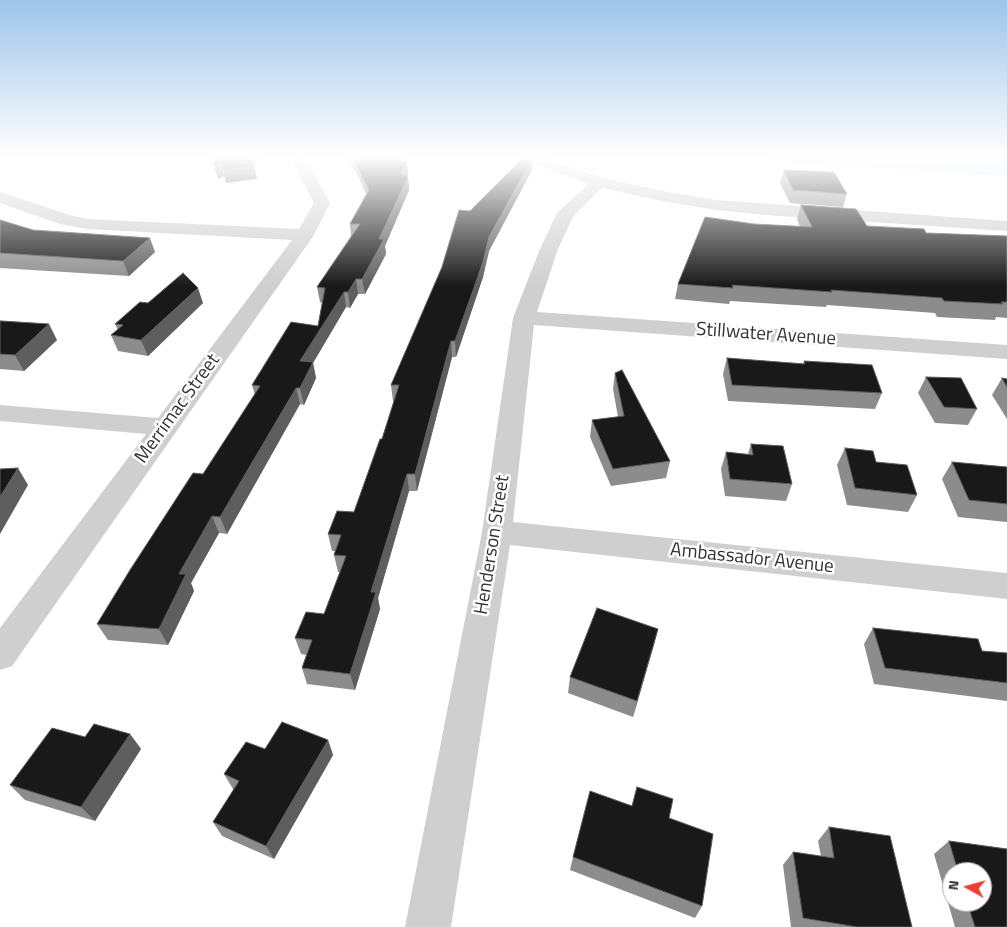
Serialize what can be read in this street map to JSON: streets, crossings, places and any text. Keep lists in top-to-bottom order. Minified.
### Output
{"streets":{"street":["Stillwater Avenue","Merrimac Street","Henderson Street","Ambassador Avenue"]},"crossings":[["Stillwater Avenue","Henderson Street"],["Henderson Street","Ambassador Avenue"]],"north":"left"}
